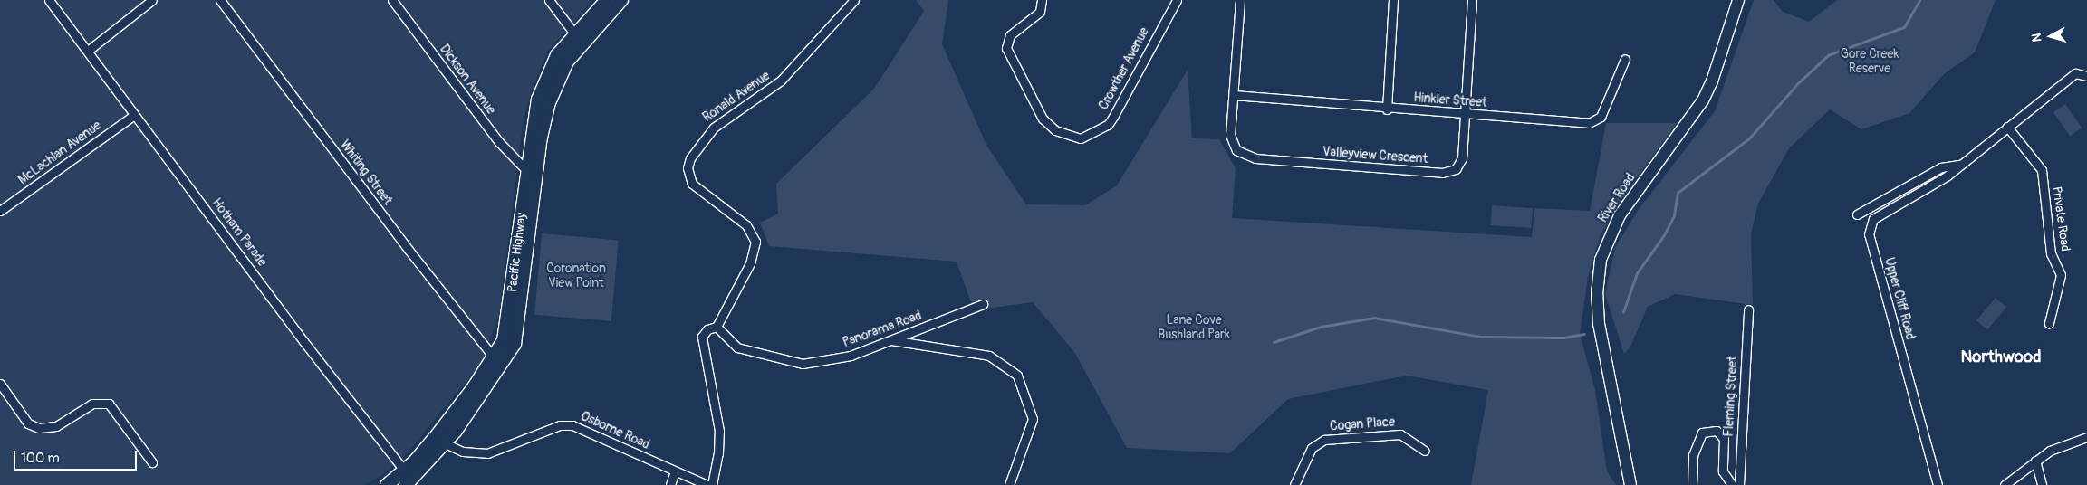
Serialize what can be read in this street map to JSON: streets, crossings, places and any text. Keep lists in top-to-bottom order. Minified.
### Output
{"streets":{"main road":["River Road","Pacific Highway"],"street":["Crowther Avenue","Dickson Avenue","Ronald Avenue","Hinkler Street","McLachlan Avenue","Valleyview Crescent","Whiting Street","Private Road","Hotham Parade","Upper Cliff Road","Panorama Road","Fleming Street","Cogan Place","Osborne Road"]},"crossings":[["Dickson Avenue","Pacific Highway"],["Ronald Avenue","Panorama Road"],["Hinkler Street","Valleyview Crescent"],["McLachlan Avenue","Hotham Parade"],["Whiting Street","Pacific Highway"],["Private Road","Upper Cliff Road"],["Hotham Parade","Pacific Highway"],["Pacific Highway","Osborne Road"]],"districts":["Northwood"],"parks":["Gore Creek Reserve","Coronation View Point","Lane Cove Bushland Park"],"scale_bar":"100 m","north":"left"}
